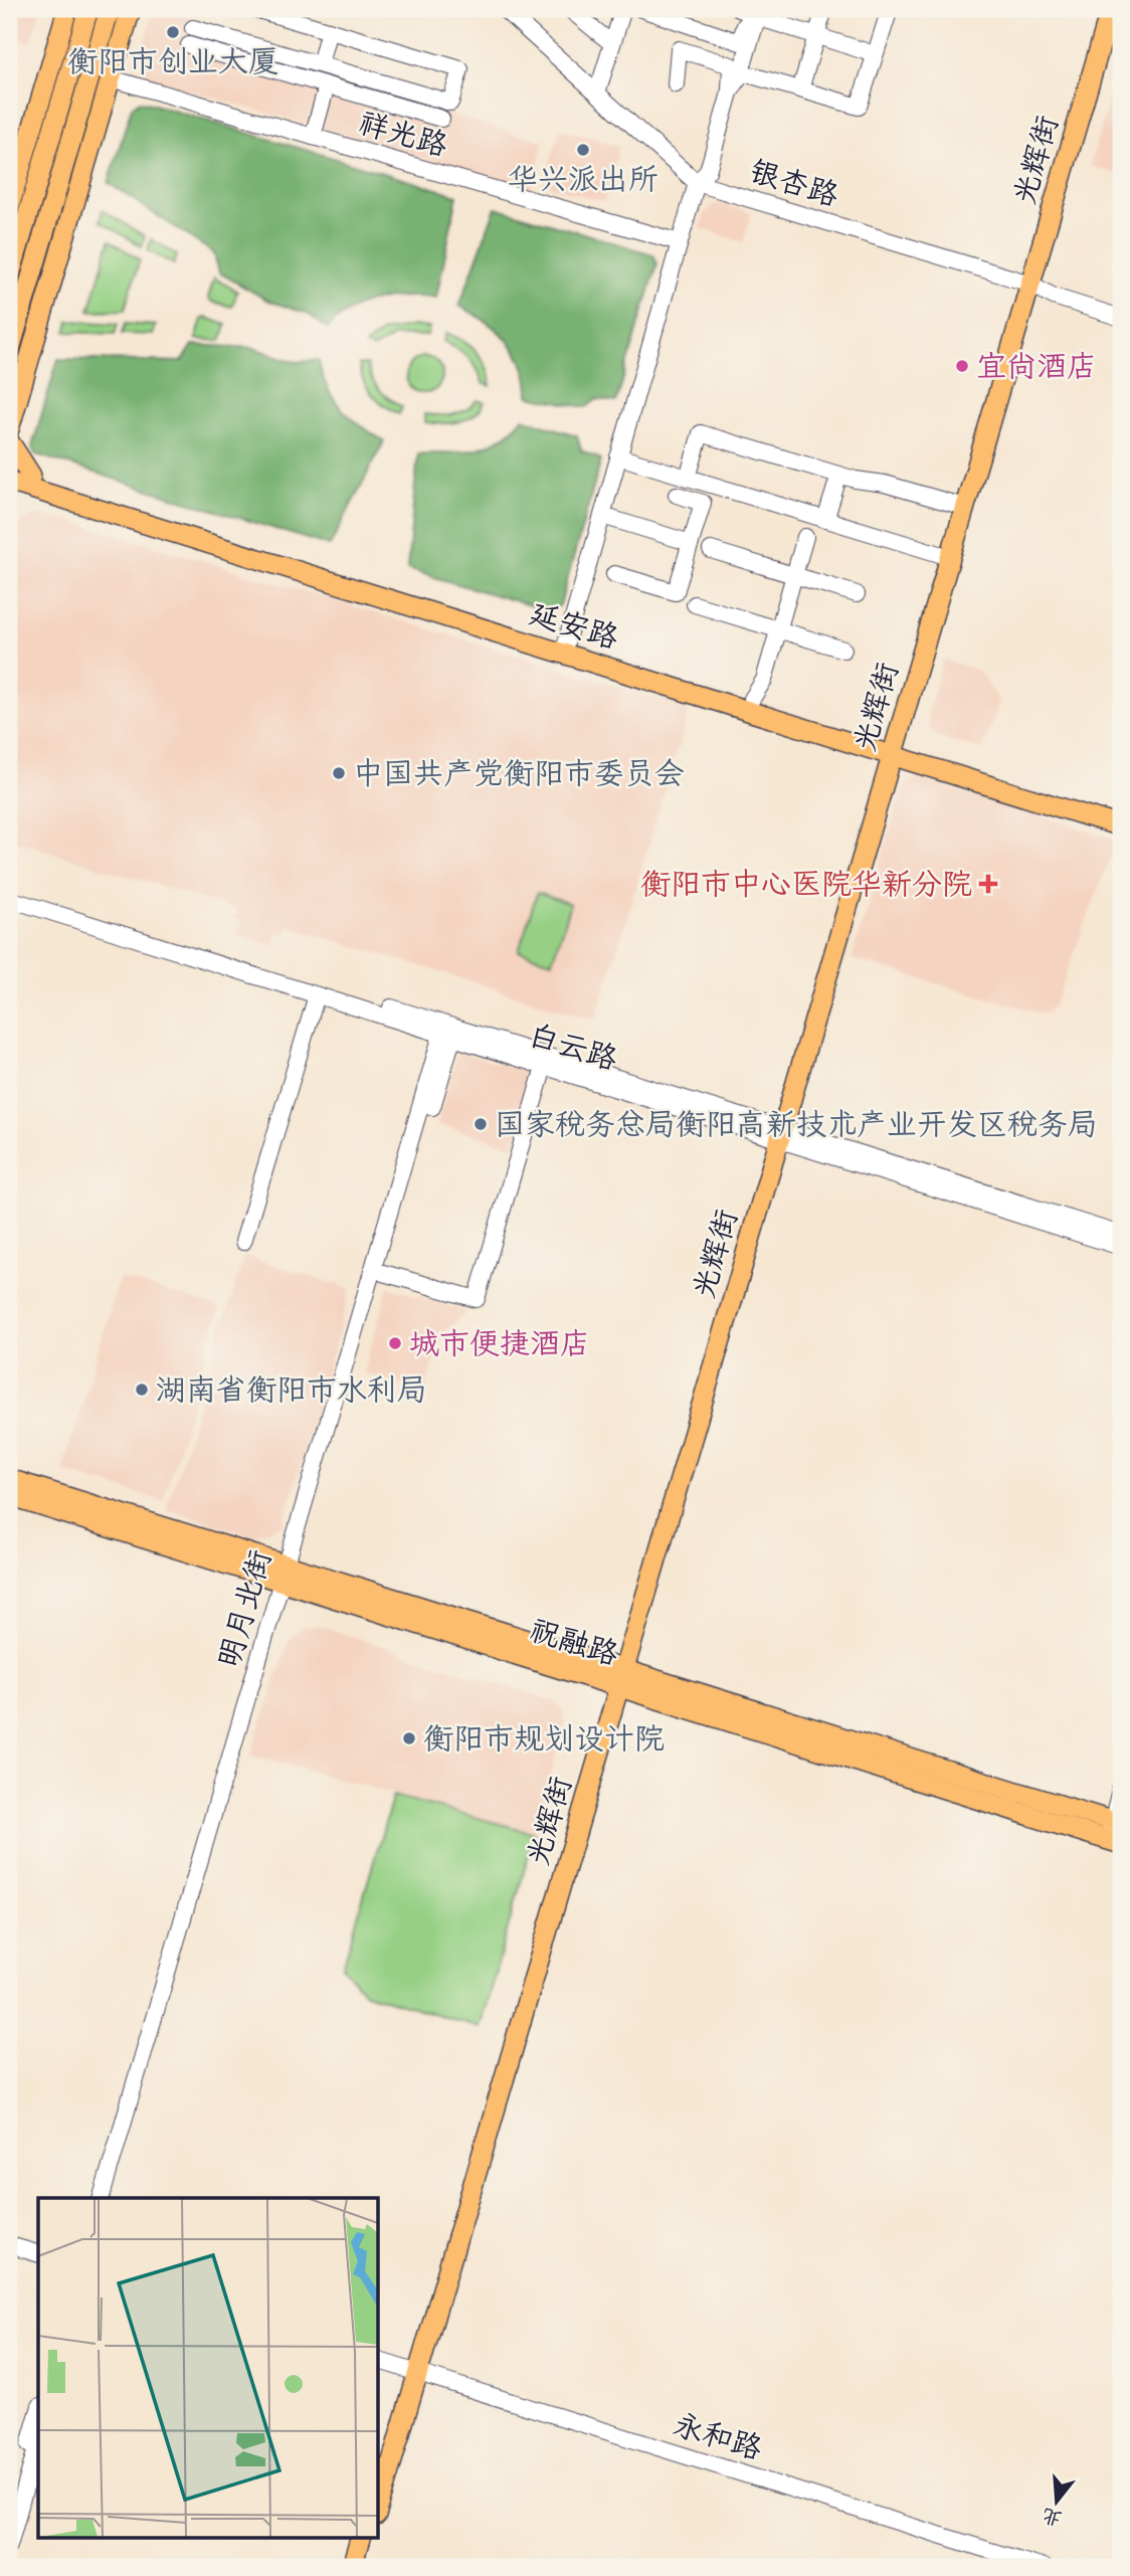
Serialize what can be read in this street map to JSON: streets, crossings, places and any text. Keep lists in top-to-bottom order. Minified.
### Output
{"streets":{"main road":["光辉街","延安路","祝融路"],"street":["祥光路","银杏路","白云路","明月北街","永和路"]},"crossings":[["光辉街","银杏路"],["光辉街","延安路"],["光辉街","白云路"],["光辉街","祝融路"],["光辉街","永和路"],["白云路","明月北街"],["明月北街","祝融路"]],"places":{"other":["衡阳市创业大厦","华兴派出所","宜尚酒店","中国共产党衡阳市委员会","国家税务总局衡阳高新技术产业开发区税务局","城市便捷酒店","湖南省衡阳市水利局","衡阳市规划设计院"],"health":["衡阳市中心医院华新分院"]},"north":"bottom"}
